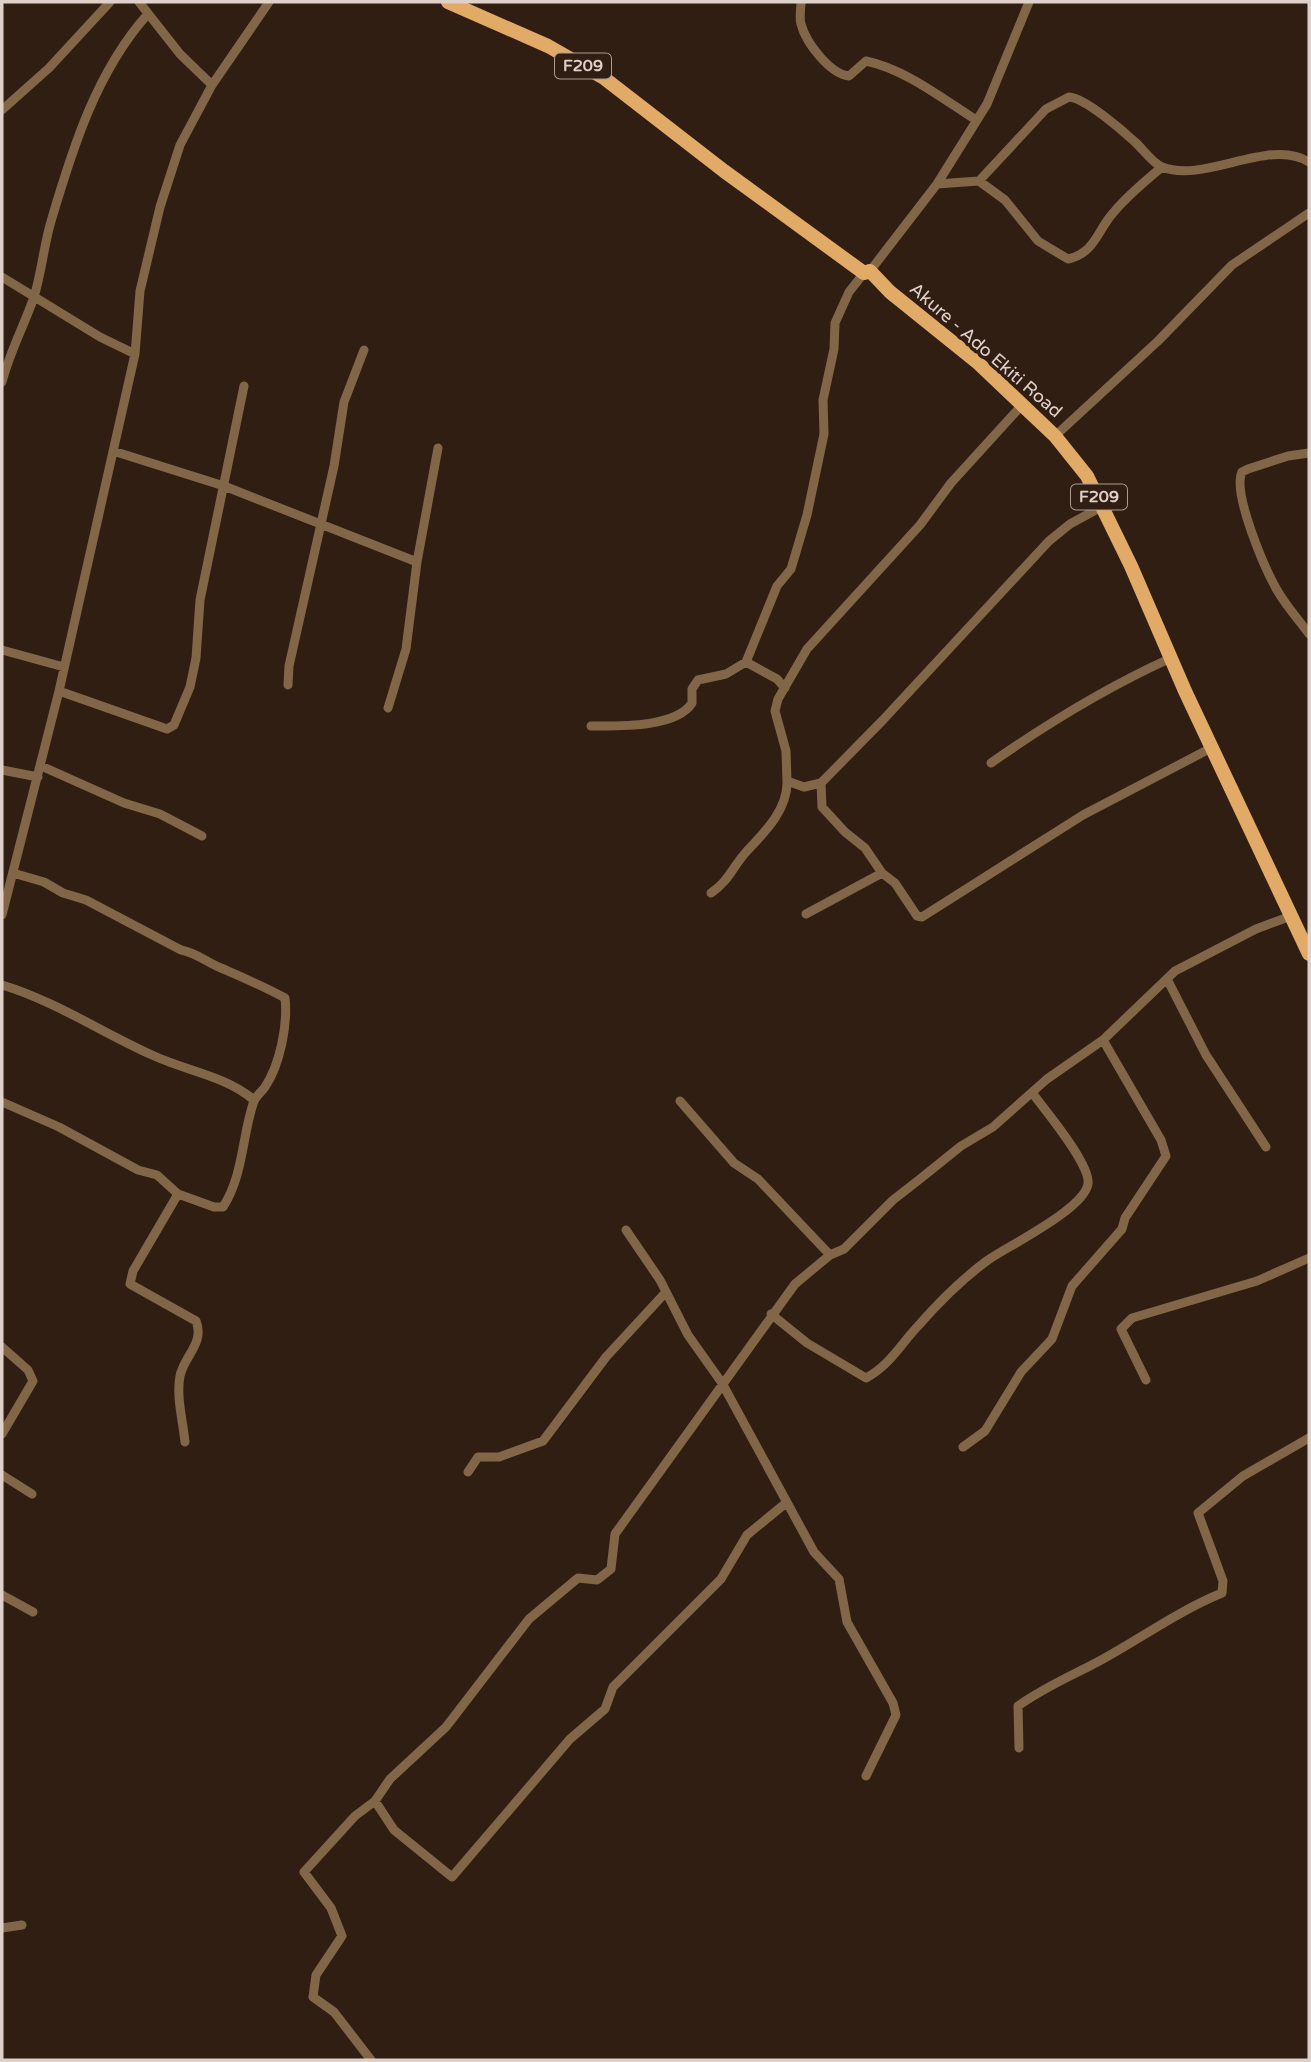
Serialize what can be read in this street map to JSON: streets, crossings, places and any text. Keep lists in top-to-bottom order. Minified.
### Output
{"streets":{"main road":["F209","Akure - Ado Ekiti Road"]}}
